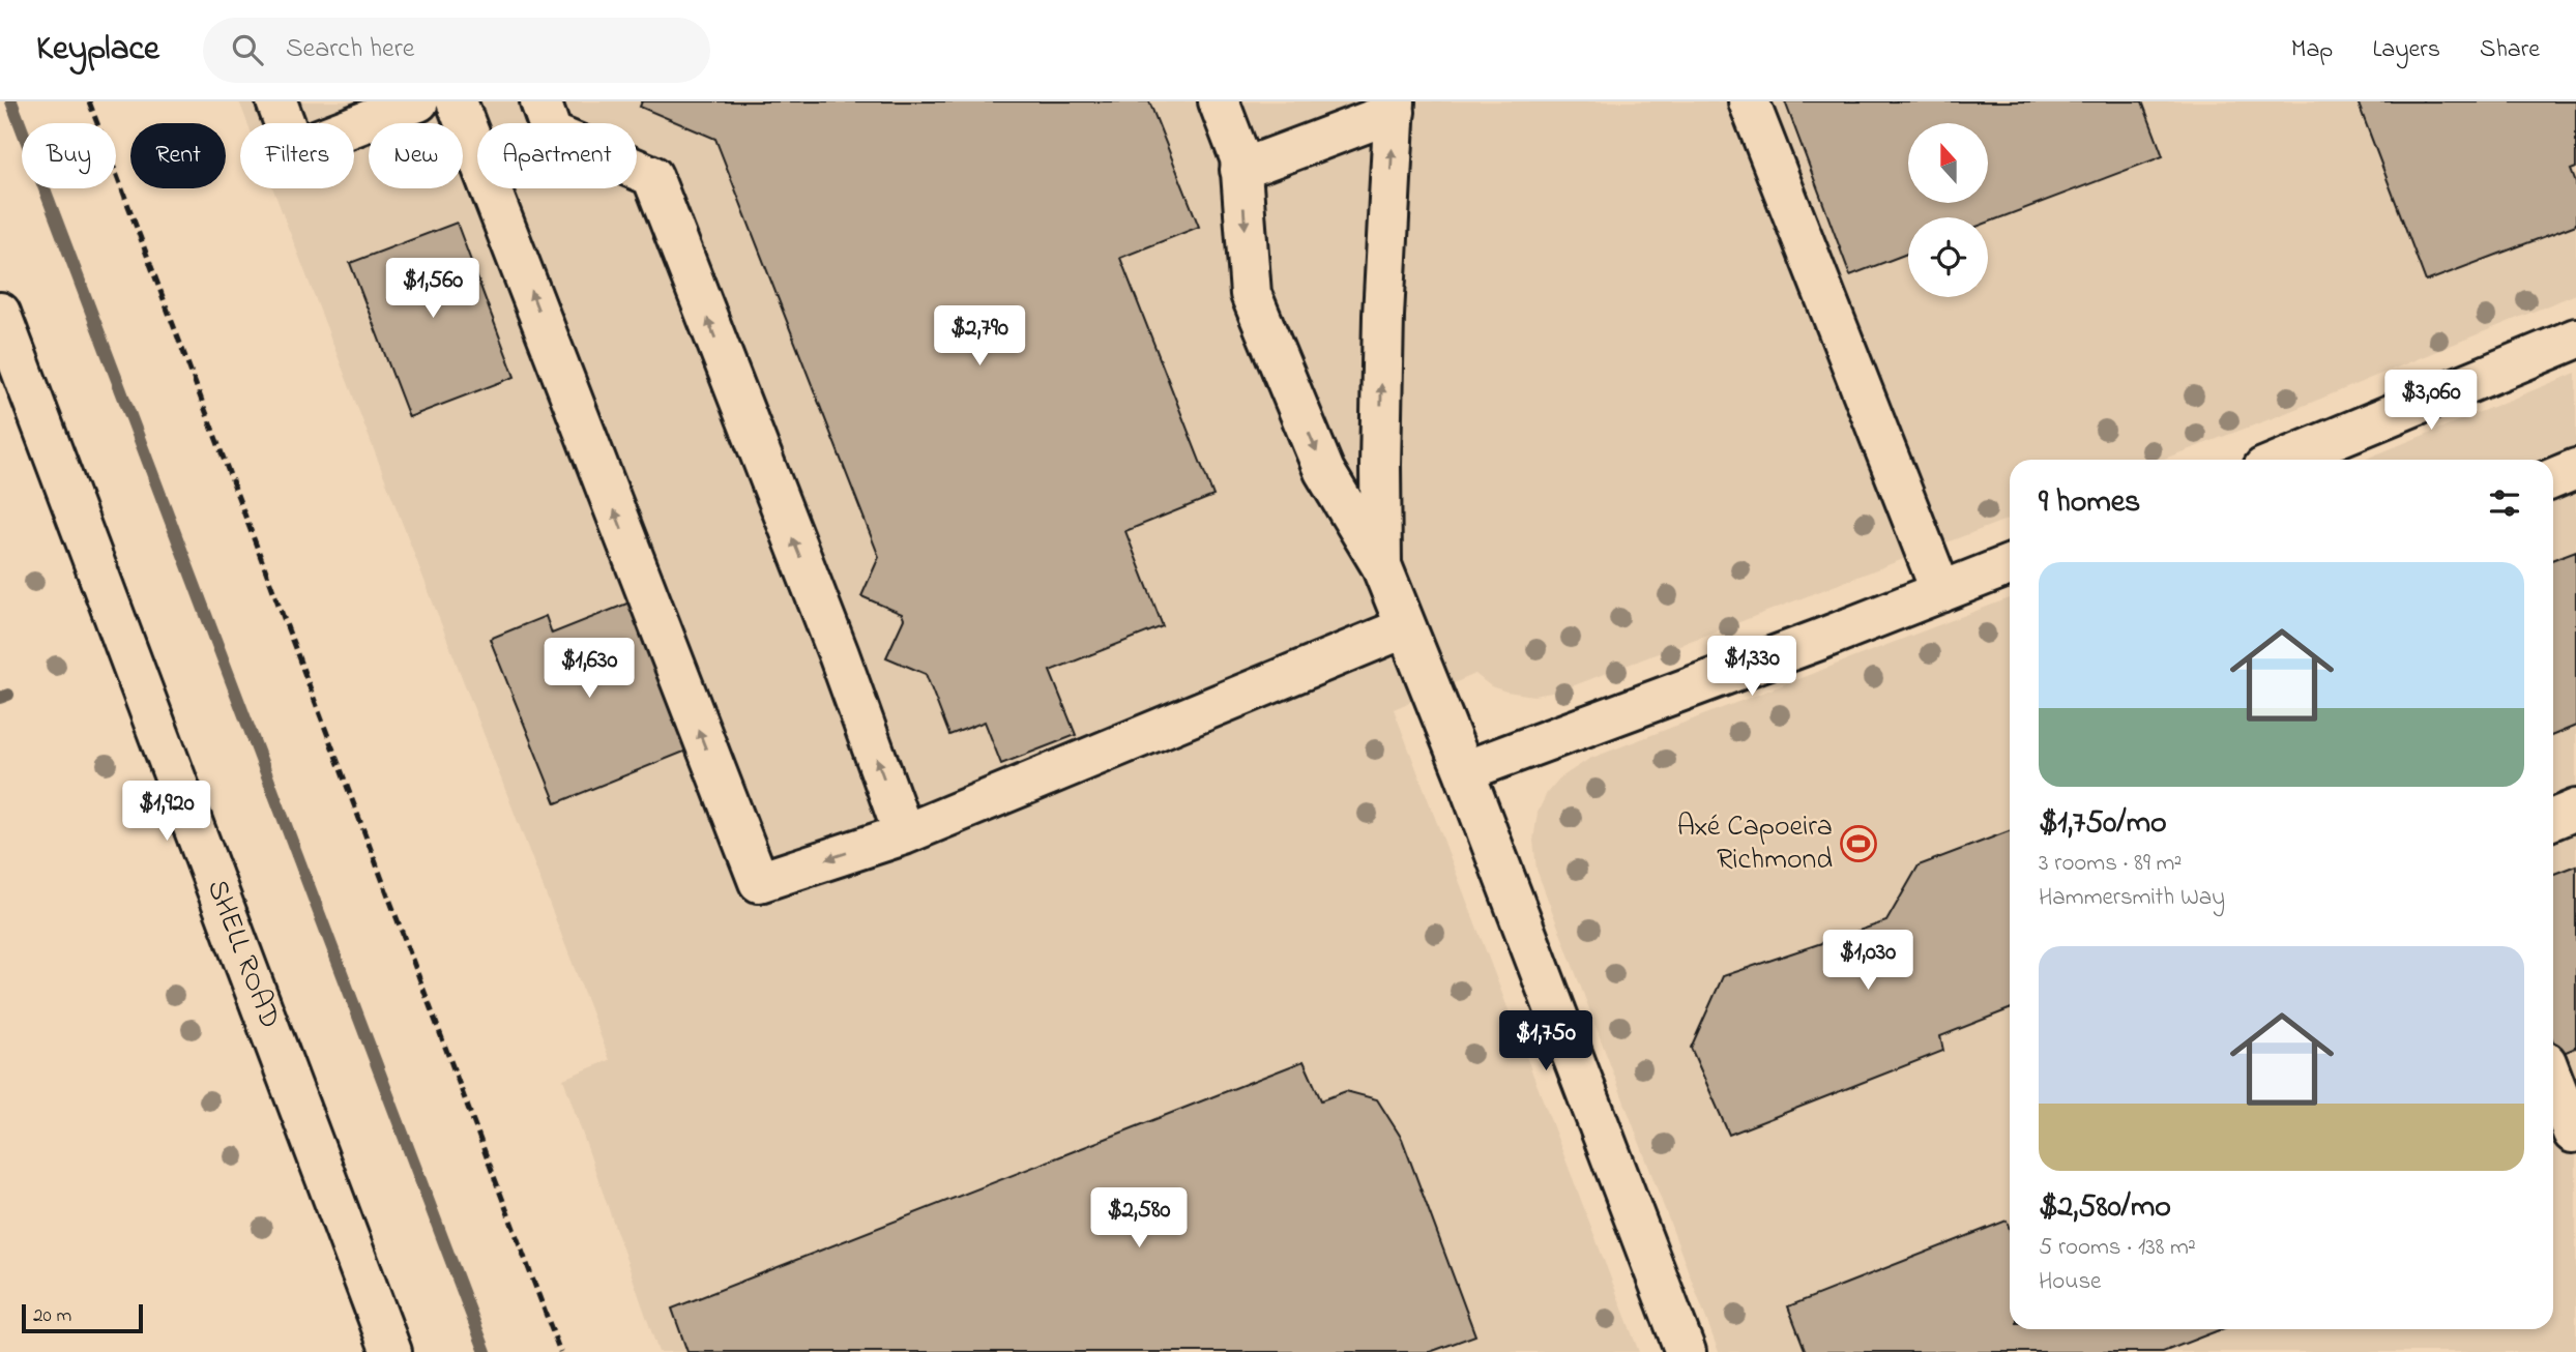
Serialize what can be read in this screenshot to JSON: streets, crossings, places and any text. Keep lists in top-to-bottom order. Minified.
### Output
{"streets":{"street":["SHELL ROAD"]},"places":{"sports":["Axé Capoeira Richmond"]},"scale_bar":"20 m","north":"top","page":{"header":"Keyplace","search":"Search here","nav":["Map","Layers","Share"],"chip":["Buy","Rent","Filters","New","Apartment"],"price":["$1,560","$2,790","$3,060","$1,330","$1,630","$1,920","$1,030","$1,750","$2,580"],"heading":"9 homes","list":[{"name":"$1,750/mo","note":"3 rooms · 89 m² · Hammersmith Way"},{"name":"$2,580/mo","note":"5 rooms · 138 m² · House"}],"scale":"20 m"}}
